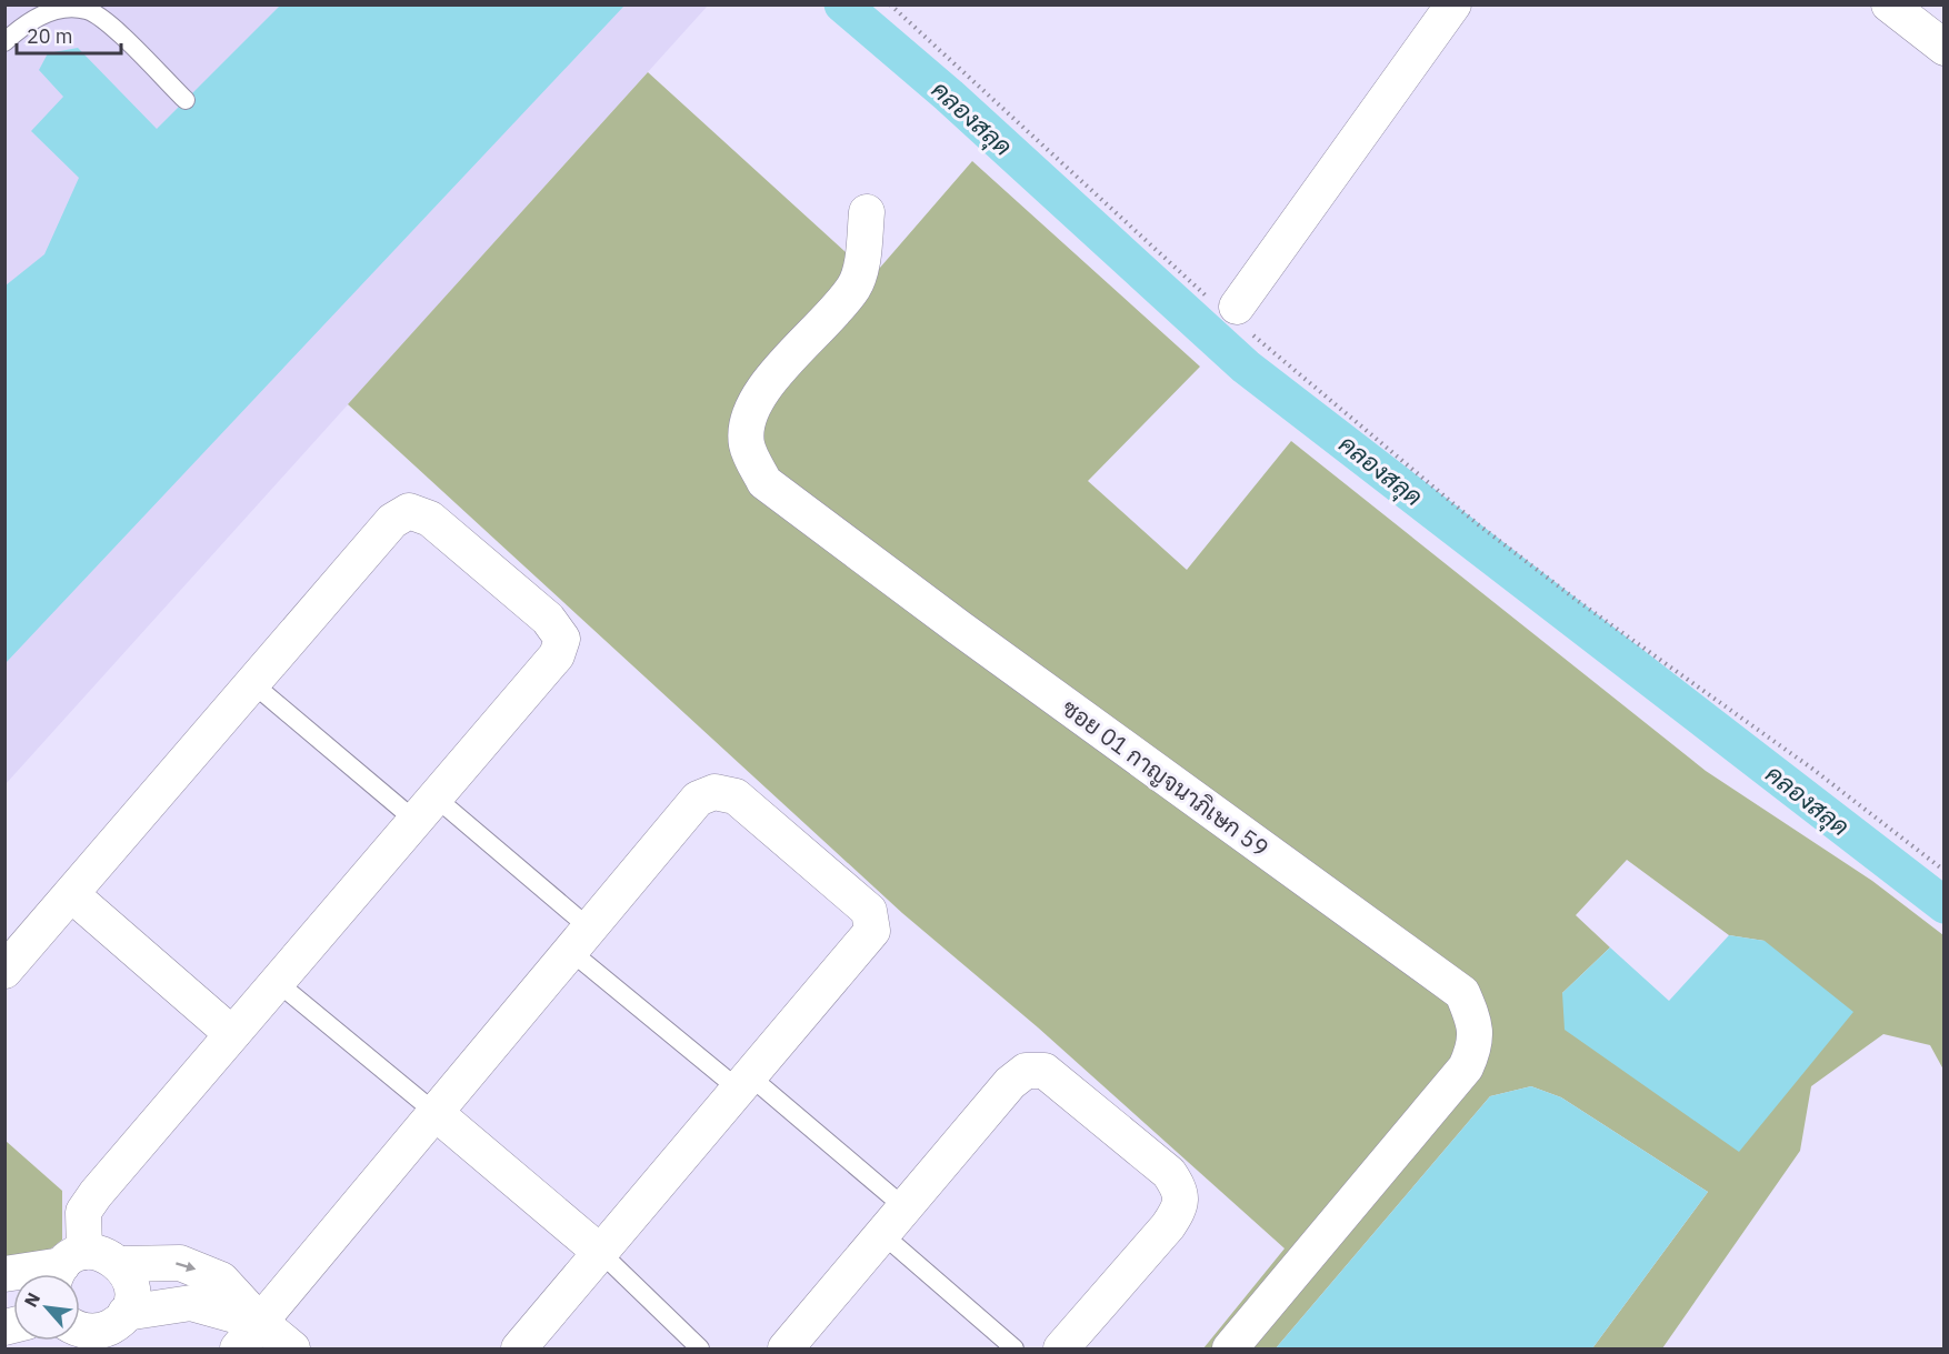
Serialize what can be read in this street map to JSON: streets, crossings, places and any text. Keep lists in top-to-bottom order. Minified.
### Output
{"streets":{"street":["ซอย 01 กาญจนาภิเษก 59"]},"water":["คลองสลุด"],"scale_bar":"20 m","north":"top left"}
